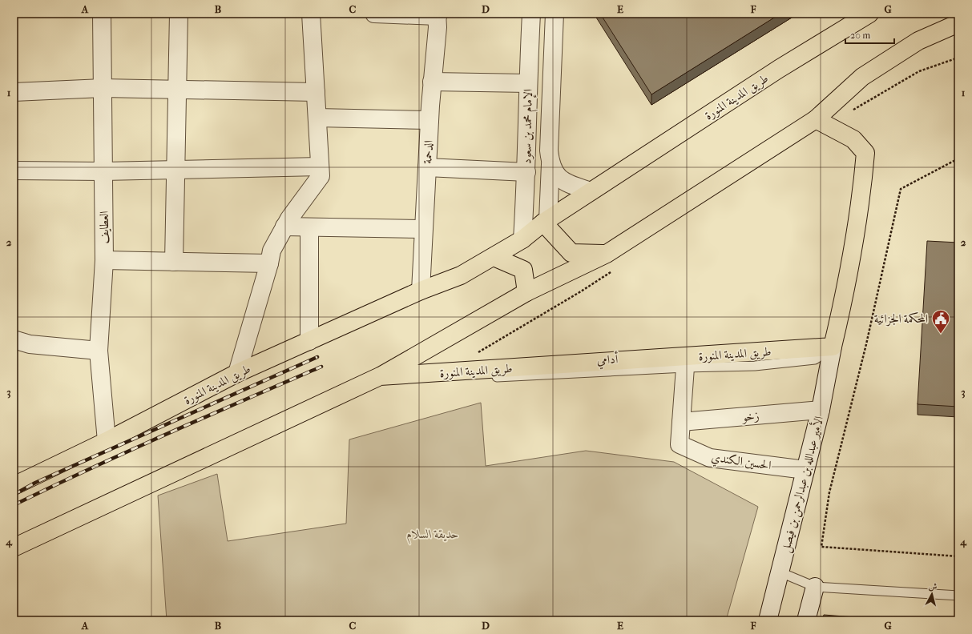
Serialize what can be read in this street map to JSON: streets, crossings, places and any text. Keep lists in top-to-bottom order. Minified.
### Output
{"streets":{"main road":["طريق المدينة المنورة"],"street":["الإمام محمد بن سعود","الدحمة","العطايف","زخو","الحسين الكندي","الأمير عبدالله بن عبدالرحمن بن فيصل"],"lane":["أدامي"]},"crossings":[["طريق المدينة المنورة","الإمام محمد بن سعود"],["طريق المدينة المنورة","الدحمة"],["طريق المدينة المنورة","العطايف"],["طريق المدينة المنورة","أدامي"],["طريق المدينة المنورة","الأمير عبدالله بن عبدالرحمن بن فيصل"],["أدامي","الحسين الكندي"],["أدامي","الأمير عبدالله بن عبدالرحمن بن فيصل"],["زخو","الحسين الكندي"],["زخو","الأمير عبدالله بن عبدالرحمن بن فيصل"],["الحسين الكندي","الأمير عبدالله بن عبدالرحمن بن فيصل"]],"parks":["حديقة السلام"],"places":{"public building":["المحكمة الجزائية"]},"scale_bar":"20 m","north":"top","grid":{"columns":["A","B","C","D","E","F","G"],"rows":["1","2","3","4"]}}
